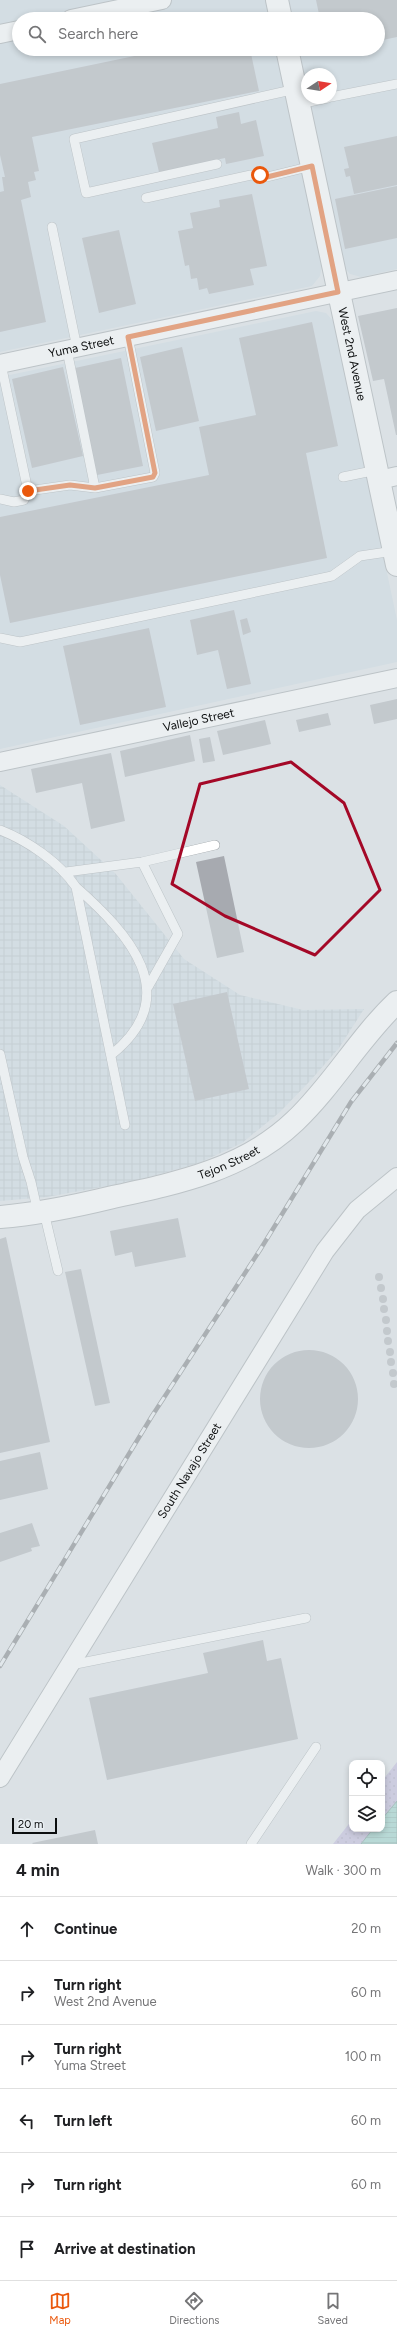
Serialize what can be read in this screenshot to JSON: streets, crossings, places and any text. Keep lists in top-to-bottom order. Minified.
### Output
{"streets":{"street":["Yuma Street","West 2nd Avenue","Vallejo Street","Tejon Street","South Navajo Street"]},"crossings":[["Yuma Street","West 2nd Avenue"]],"scale_bar":"20 m","north":"right","page":{"search":"Search here","scale":"20 m","heading":["4 min","Walk · 300 m"],"list":[["Continue","20 m"],["Turn right","West 2nd Avenue","60 m"],["Turn right","Yuma Street","100 m"],["Turn left","60 m"],["Turn right","60 m"],"Arrive at destination"],"nav":["Map","Directions","Saved"]}}
